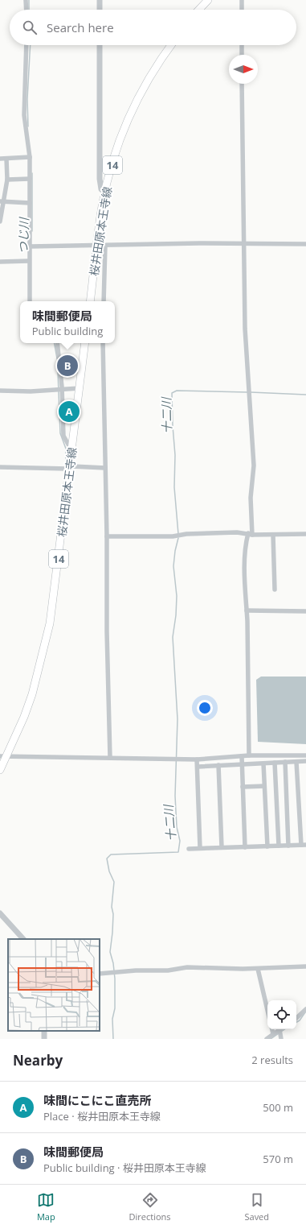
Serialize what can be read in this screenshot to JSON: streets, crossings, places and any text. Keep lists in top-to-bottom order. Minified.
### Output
{"streets":{"main road":["14","桜井田原本王寺線"]},"water":["つじ川","十二川"],"north":"right","page":{"search":"Search here","popup":["味間郵便局","Public building"],"pins":["B","A"],"heading":["Nearby","2 results"],"list":[{"mark":"A","name":"味間にこにこ直売所","note":"Place · 桜井田原本王寺線","value":"500 m"},{"mark":"B","name":"味間郵便局","note":"Public building · 桜井田原本王寺線","value":"570 m"}],"nav":["Map","Directions","Saved"]}}
